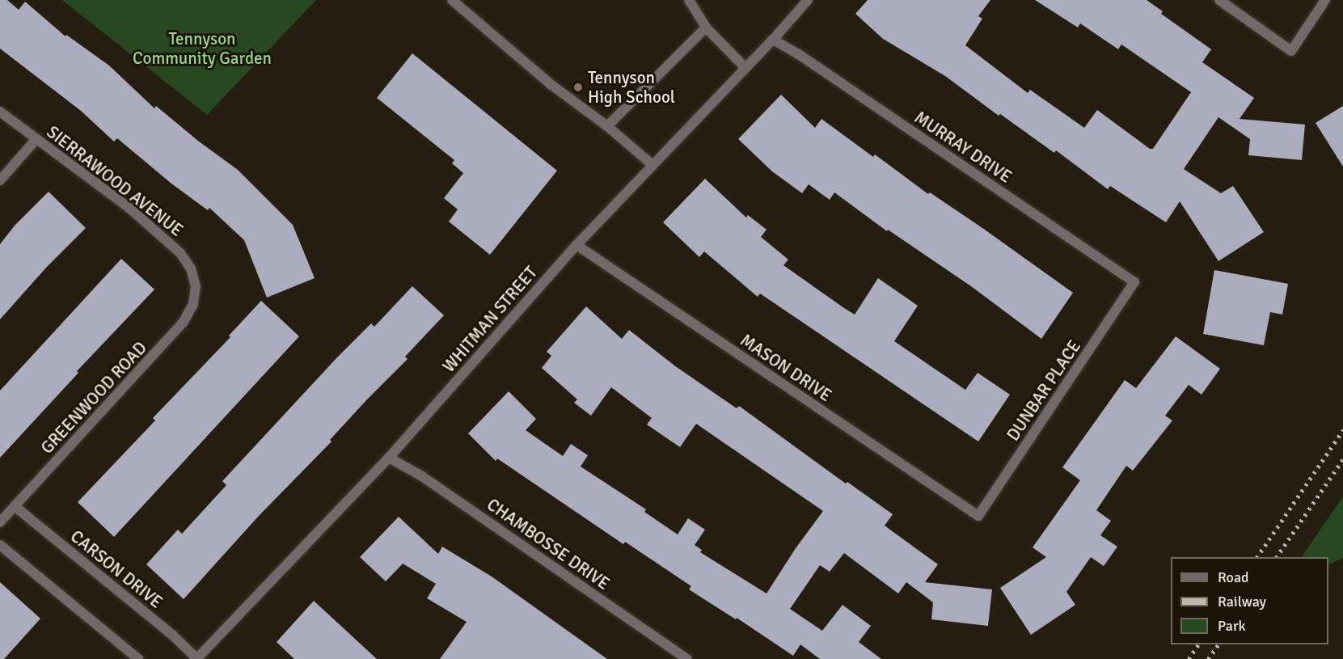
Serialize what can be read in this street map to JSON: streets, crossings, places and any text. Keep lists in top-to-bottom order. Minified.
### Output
{"streets":{"street":["MURRAY DRIVE","SIERRAWOOD AVENUE","WHITMAN STREET","MASON DRIVE","DUNBAR PLACE","GREENWOOD ROAD","CHAMBOSSE DRIVE","CARSON DRIVE"]},"crossings":[["MURRAY DRIVE","WHITMAN STREET"],["MURRAY DRIVE","DUNBAR PLACE"],["SIERRAWOOD AVENUE","GREENWOOD ROAD"],["WHITMAN STREET","MASON DRIVE"],["WHITMAN STREET","CHAMBOSSE DRIVE"],["WHITMAN STREET","CARSON DRIVE"],["MASON DRIVE","DUNBAR PLACE"],["GREENWOOD ROAD","CARSON DRIVE"]],"parks":["Tennyson Community Garden"],"places":["Tennyson High School"],"legend":["Road","Railway","Park"]}
